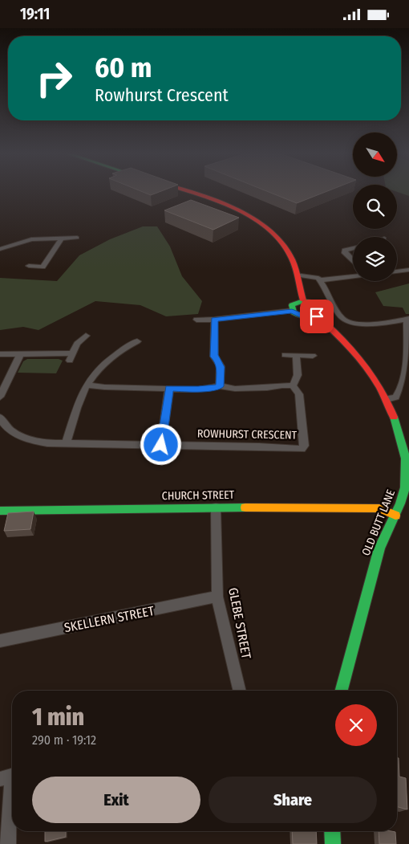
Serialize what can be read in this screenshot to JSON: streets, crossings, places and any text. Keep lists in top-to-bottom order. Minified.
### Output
{"streets":{"street":["ROWHURST CRESCENT","CHURCH STREET","OLD BUTT LANE","SKELLERN STREET","GLEBE STREET"]},"crossings":[["CHURCH STREET","OLD BUTT LANE"],["CHURCH STREET","GLEBE STREET"],["SKELLERN STREET","GLEBE STREET"]],"north":"bottom right","page":{"status":"19:11","turn":["60 m","Rowhurst Crescent"],"heading":["1 min","290 m · 19:12"],"buttons":["Exit","Share"]}}
